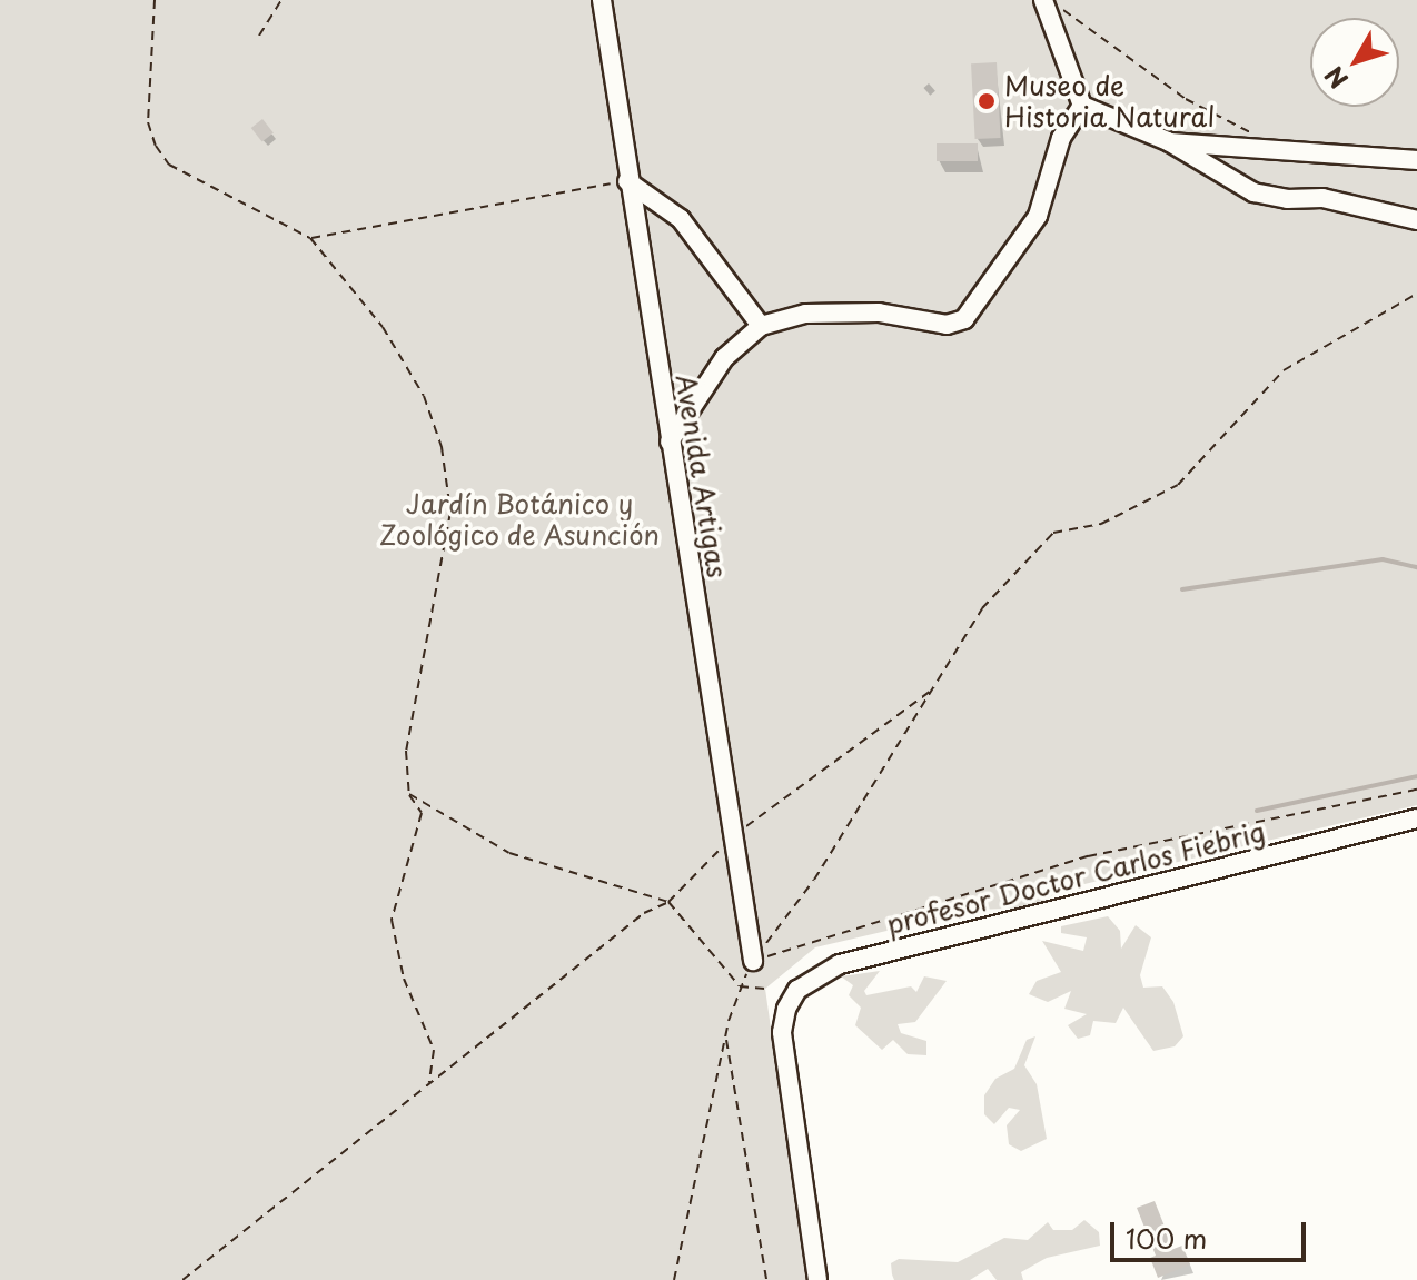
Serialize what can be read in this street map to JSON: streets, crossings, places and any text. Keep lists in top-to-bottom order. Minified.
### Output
{"streets":{"street":["Avenida Artigas","profesor Doctor Carlos Fiebrig"]},"parks":["Jardín Botánico y Zoológico de Asunción"],"places":["Museo de Historia Natural"],"scale_bar":"100 m","north":"bottom left"}
